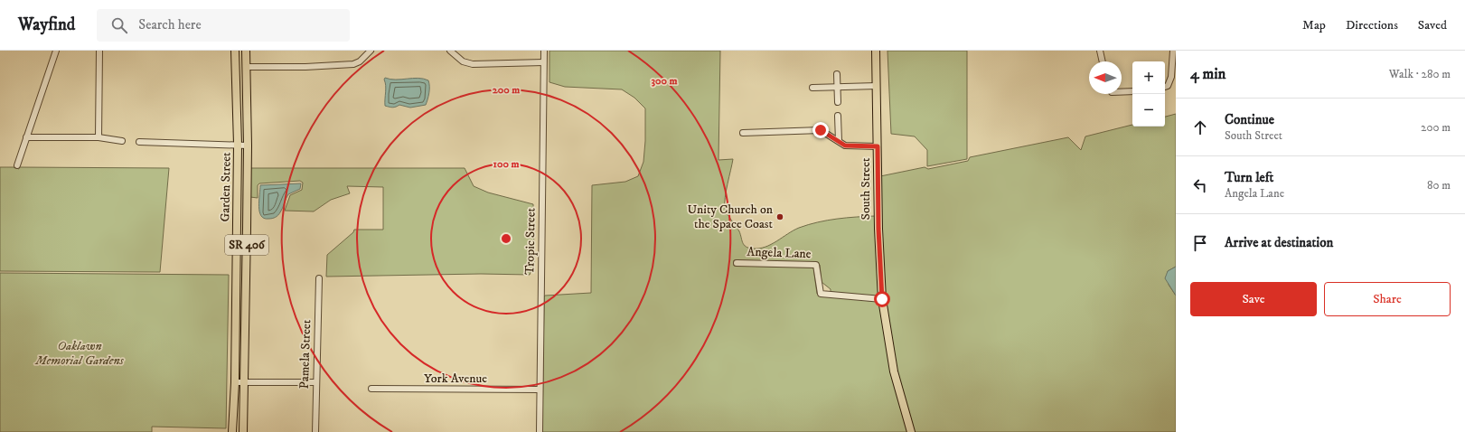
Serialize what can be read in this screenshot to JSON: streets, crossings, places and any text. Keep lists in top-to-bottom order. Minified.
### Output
{"streets":{"main road":["Garden Street","South Street","SR 406"],"street":["Tropic Street","Angela Lane","Pamela Street","York Avenue"]},"crossings":[["South Street","Angela Lane"],["Tropic Street","York Avenue"]],"parks":["Oaklawn Memorial Gardens"],"places":["Unity Church on the Space Coast"],"north":"left","page":{"header":"Wayfind","search":"Search here","nav":["Map","Directions","Saved"],"heading":["4 min","Walk · 280 m"],"map_buttons":["+","−"],"list":[["Continue","South Street","200 m"],["Turn left","Angela Lane","80 m"],"Arrive at destination"],"buttons":["Save","Share"]},"rings":["300 m","200 m","100 m"]}
